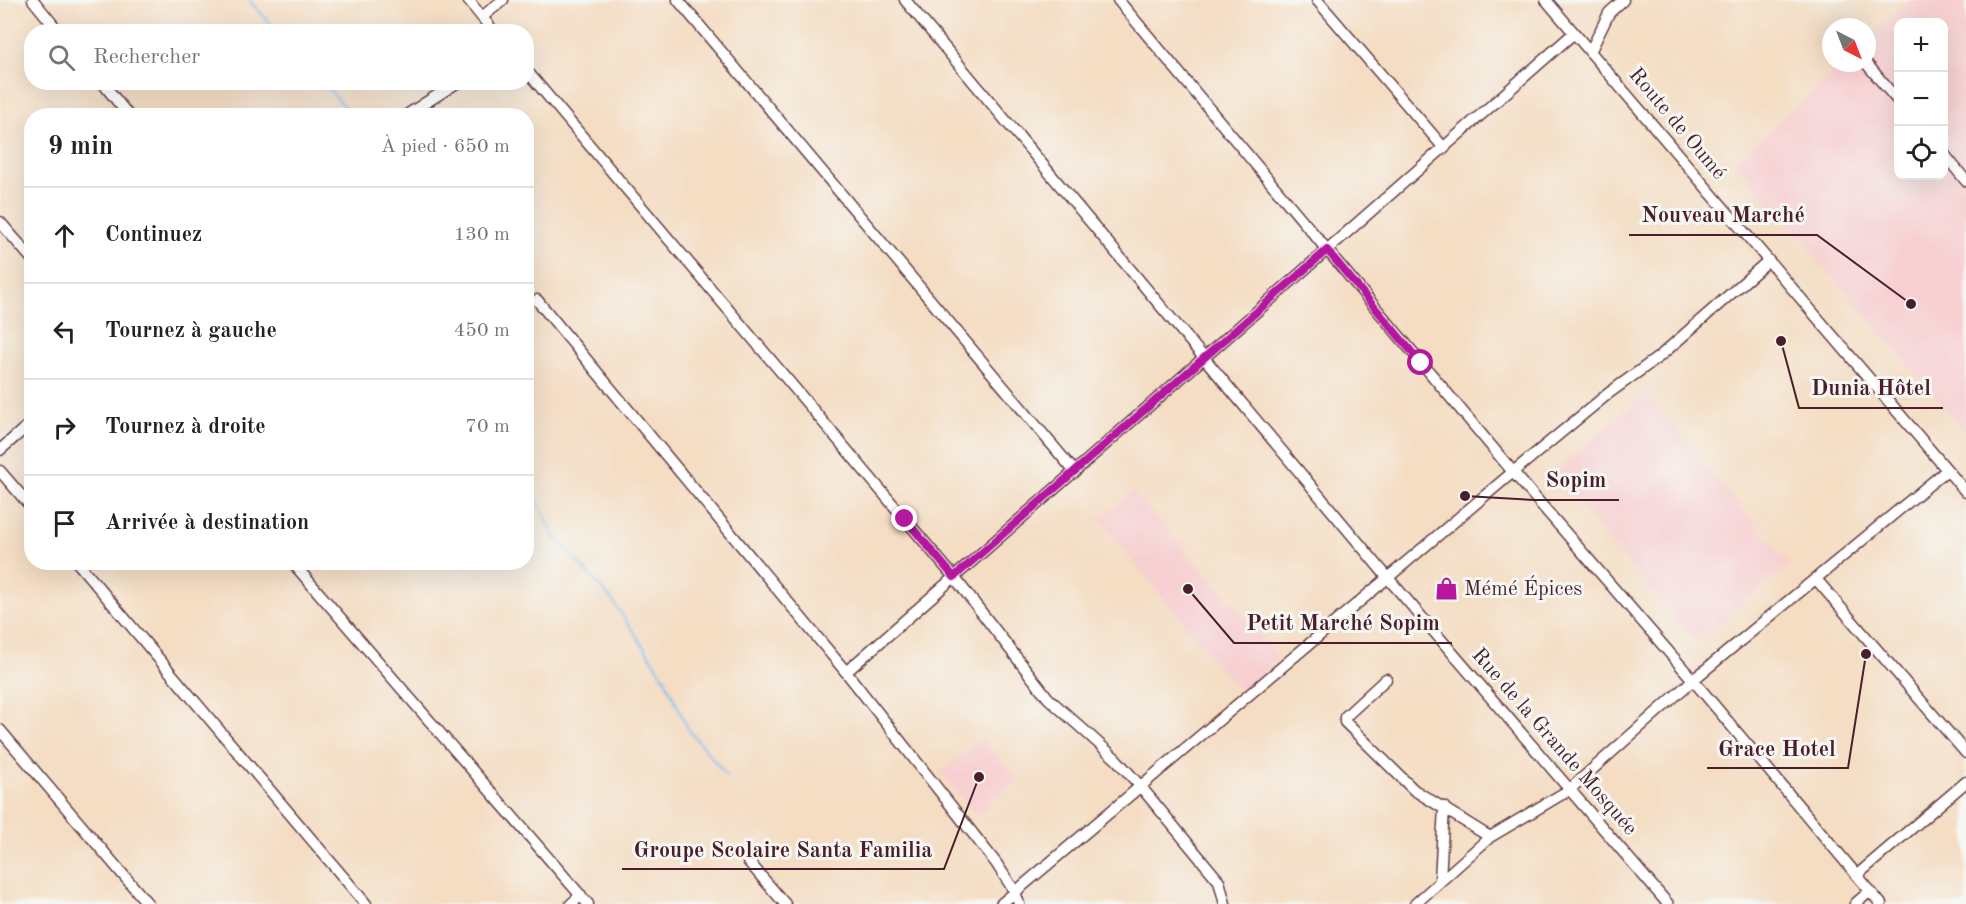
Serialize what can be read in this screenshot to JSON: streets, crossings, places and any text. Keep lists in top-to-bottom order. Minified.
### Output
{"streets":{"street":["Route de Oumé","Rue de la Grande Mosquée"]},"places":{"other":["Nouveau Marché","Dunia Hôtel","Sopim","Petit Marché Sopim","Grace Hotel","Groupe Scolaire Santa Familia"],"shop":["Mémé Épices"]},"north":"bottom right","page":{"map_buttons":["+","−"],"search":"Rechercher","heading":["9 min","À pied · 650 m"],"list":[["Continuez","130 m"],["Tournez à gauche","450 m"],["Tournez à droite","70 m"],"Arrivée à destination"]}}
